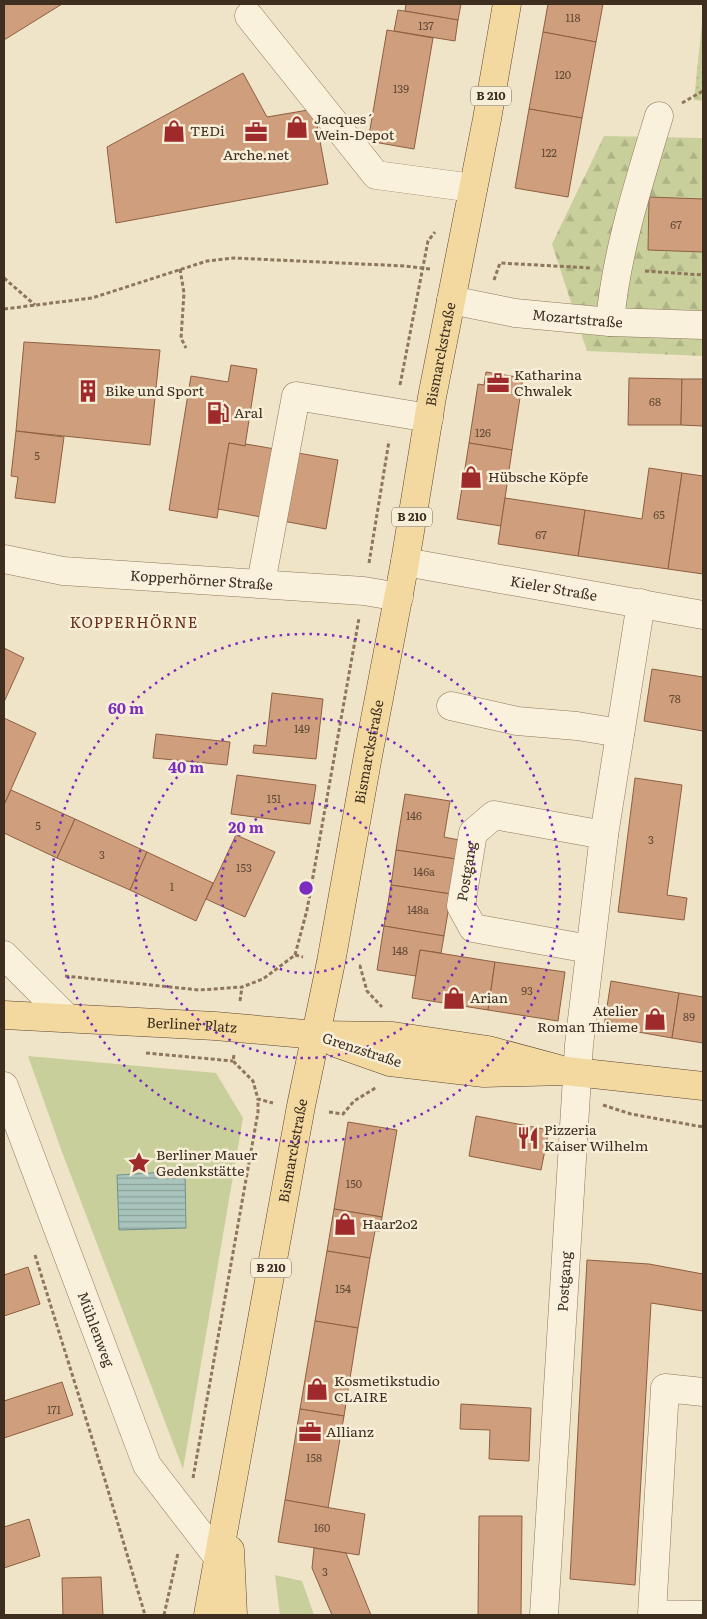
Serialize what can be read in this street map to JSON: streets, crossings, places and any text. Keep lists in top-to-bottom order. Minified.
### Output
{"streets":{"main road":["B 210","Bismarckstraße","Berliner Platz","Grenzstraße"],"street":["Mozartstraße","Kopperhörner Straße","Kieler Straße","Postgang","Mühlenweg"]},"crossings":[["Mozartstraße","Bismarckstraße"],["Bismarckstraße","Kopperhörner Straße"],["Bismarckstraße","Kieler Straße"],["Bismarckstraße","Berliner Platz"],["Bismarckstraße","Grenzstraße"],["Bismarckstraße","Mühlenweg"],["Kieler Straße","Postgang"],["Postgang","Grenzstraße"],["Berliner Platz","Grenzstraße"]],"districts":["KOPPERHÖRNE"],"places":{"shop":["Jacques´ Wein-Depot","TEDi","Hübsche Köpfe","Arian","Atelier Roman Thieme","Haar2o2","Kosmetikstudio CLAIRE"],"office":["Arche.net","Katharina Chwalek","Allianz"],"building":["Bike und Sport"],"fuel station":["Aral"],"restaurant":["Pizzeria Kaiser Wilhelm"],"place":["Berliner Mauer Gedenkstätte"]},"house_numbers":["118","137","120","139","122","67","68","126","5","65","67","78","149","151","146","5","3","3","153","146a","1","148a","148","93","89","150","154","171","158","160","3"],"rings":["60 m","40 m","20 m"]}
